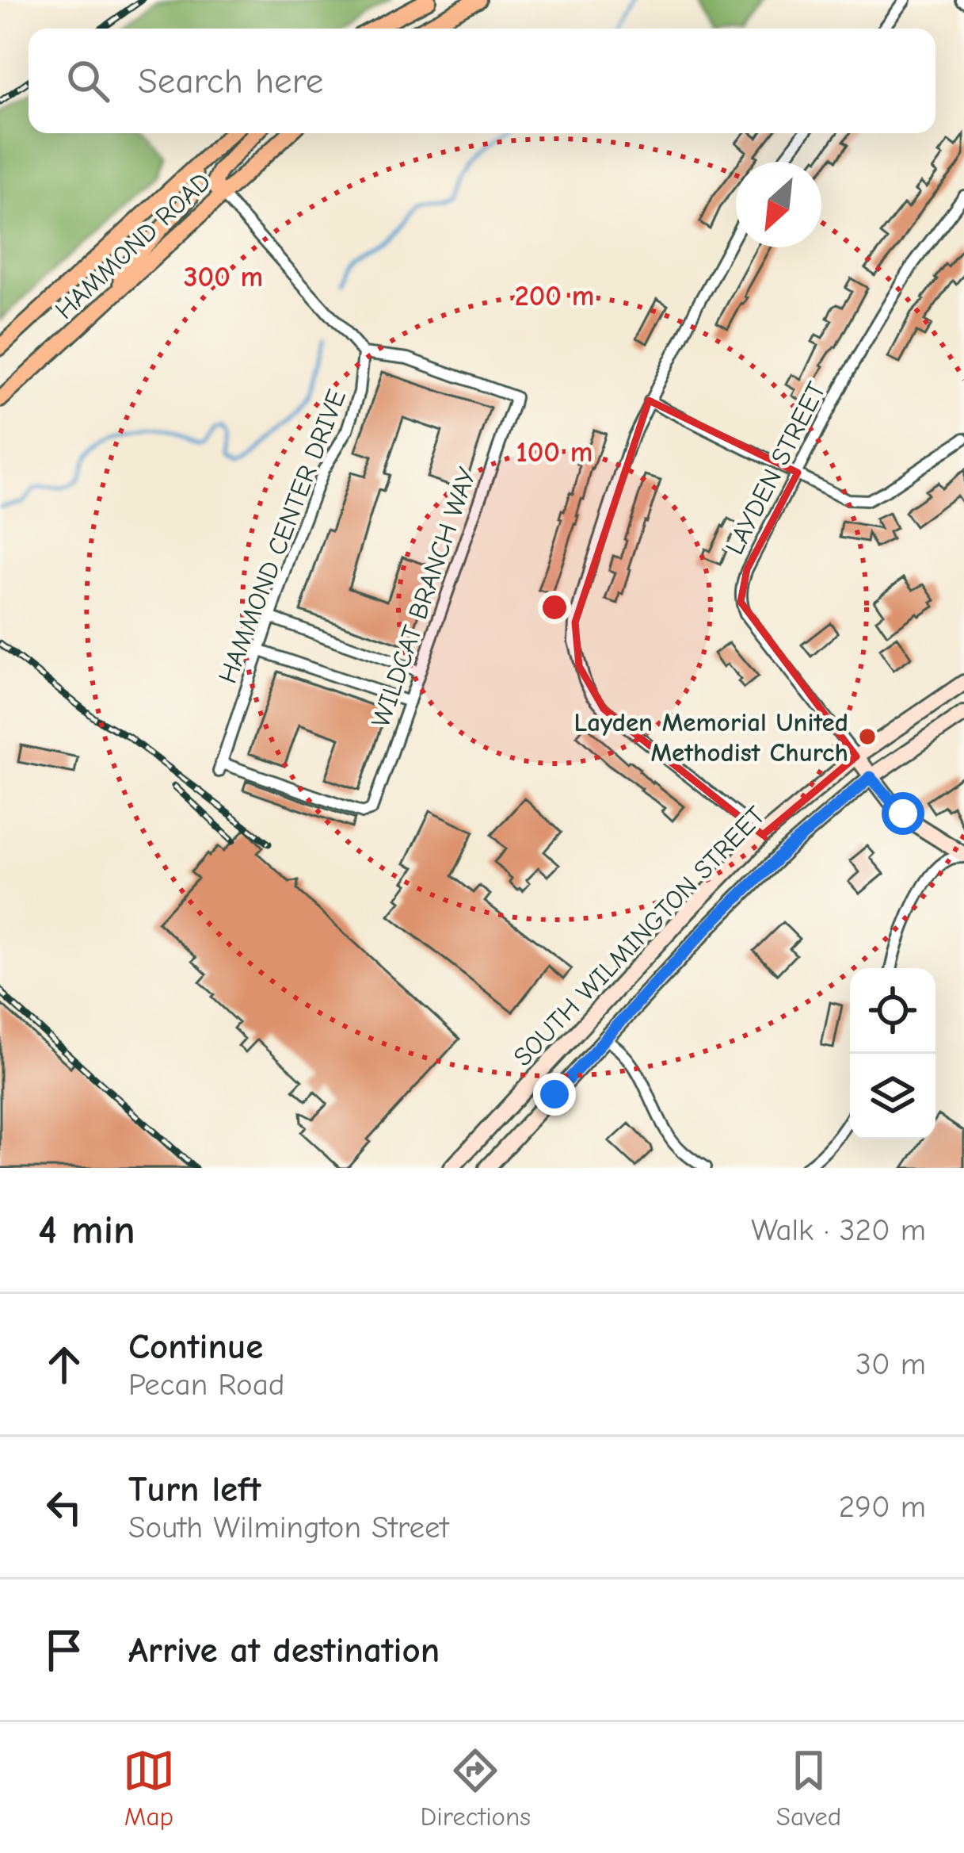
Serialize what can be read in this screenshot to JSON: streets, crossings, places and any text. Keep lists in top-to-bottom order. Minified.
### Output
{"streets":{"main road":["HAMMOND ROAD","SOUTH WILMINGTON STREET"],"street":["LAYDEN STREET","HAMMOND CENTER DRIVE","WILDCAT BRANCH WAY"]},"crossings":[["LAYDEN STREET","SOUTH WILMINGTON STREET"],["HAMMOND CENTER DRIVE","WILDCAT BRANCH WAY"]],"places":["Layden Memorial United Methodist Church"],"north":"bottom left","page":{"search":"Search here","heading":["4 min","Walk · 320 m"],"list":[["Continue","Pecan Road","30 m"],["Turn left","South Wilmington Street","290 m"],"Arrive at destination"],"nav":["Map","Directions","Saved"]},"rings":["300 m","200 m","100 m"]}
